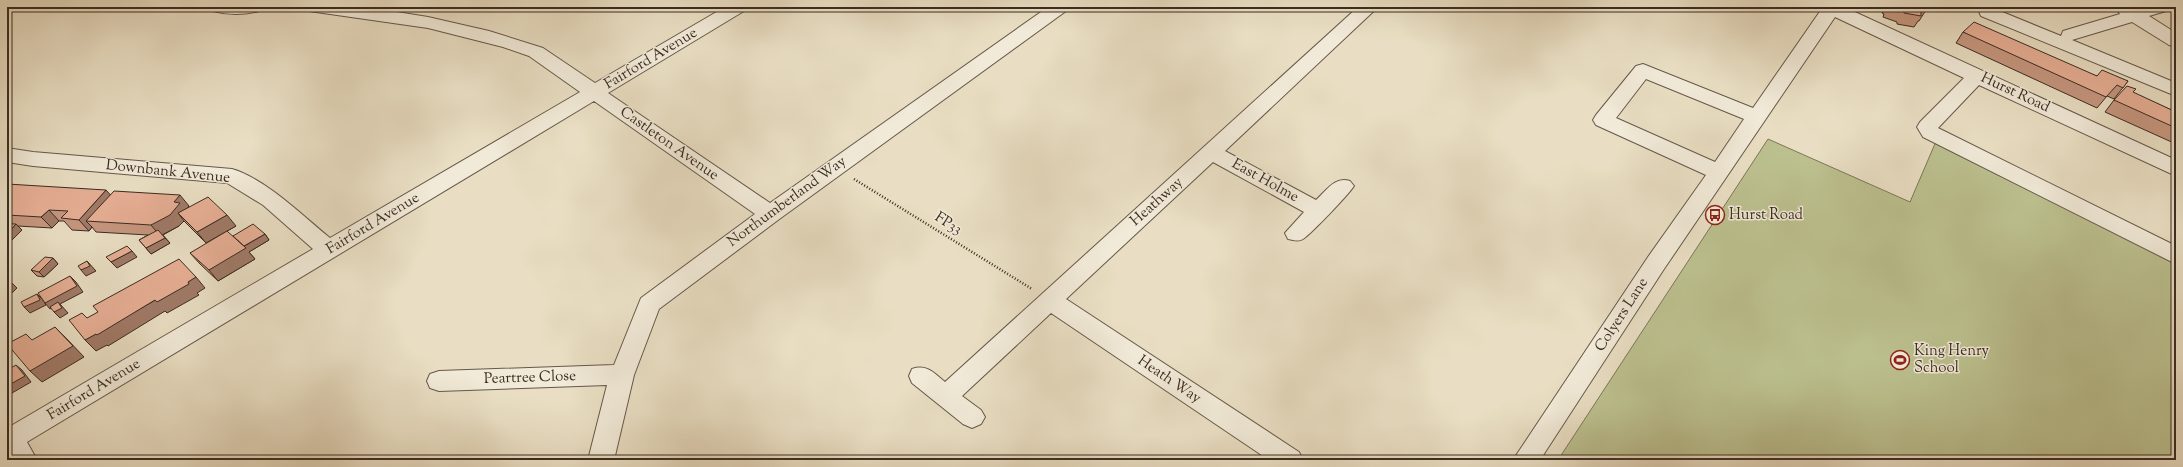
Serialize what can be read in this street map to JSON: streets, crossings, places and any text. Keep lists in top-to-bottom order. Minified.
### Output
{"streets":{"street":["Fairford Avenue","Hurst Road","Castleton Avenue","Downbank Avenue","East Holme","Northumberland Way","Heathway","Colyers Lane","Peartree Close","Heath Way"],"path":["FP33"]},"crossings":[["Fairford Avenue","Castleton Avenue"],["Fairford Avenue","Downbank Avenue"],["Hurst Road","Colyers Lane"],["Castleton Avenue","Northumberland Way"],["East Holme","Heathway"],["Northumberland Way","FP33"],["Northumberland Way","Peartree Close"],["Heathway","FP33"],["Heathway","Heath Way"],["FP33","Heath Way"]],"places":{"bus stop":["Hurst Road"],"sports":["King Henry School"]}}
